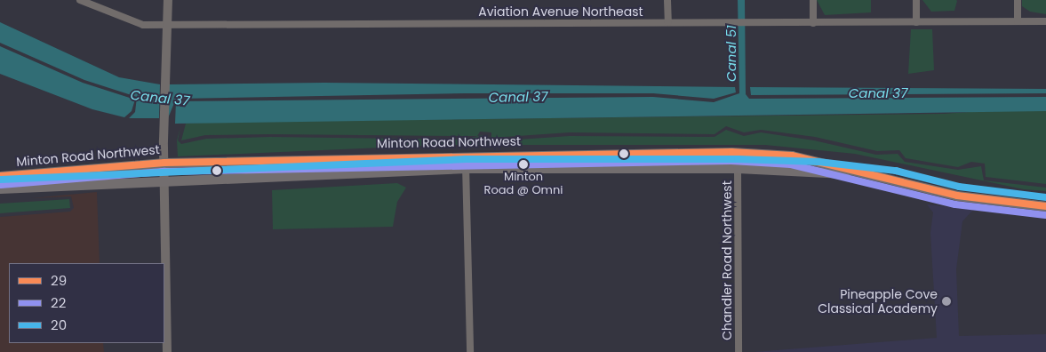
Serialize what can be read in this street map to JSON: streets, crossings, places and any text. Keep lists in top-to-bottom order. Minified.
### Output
{"streets":{"main road":["Minton Road Northwest"],"street":["Aviation Avenue Northeast","Chandler Road Northwest"]},"crossings":[["Minton Road Northwest","Chandler Road Northwest"]],"water":["Canal 51","Canal 37"],"places":["Minton Road @ Omni","Pineapple Cove Classical Academy"],"lines":["transit line 29","transit line 20","transit line 22"],"legend":["29","22","20"]}
